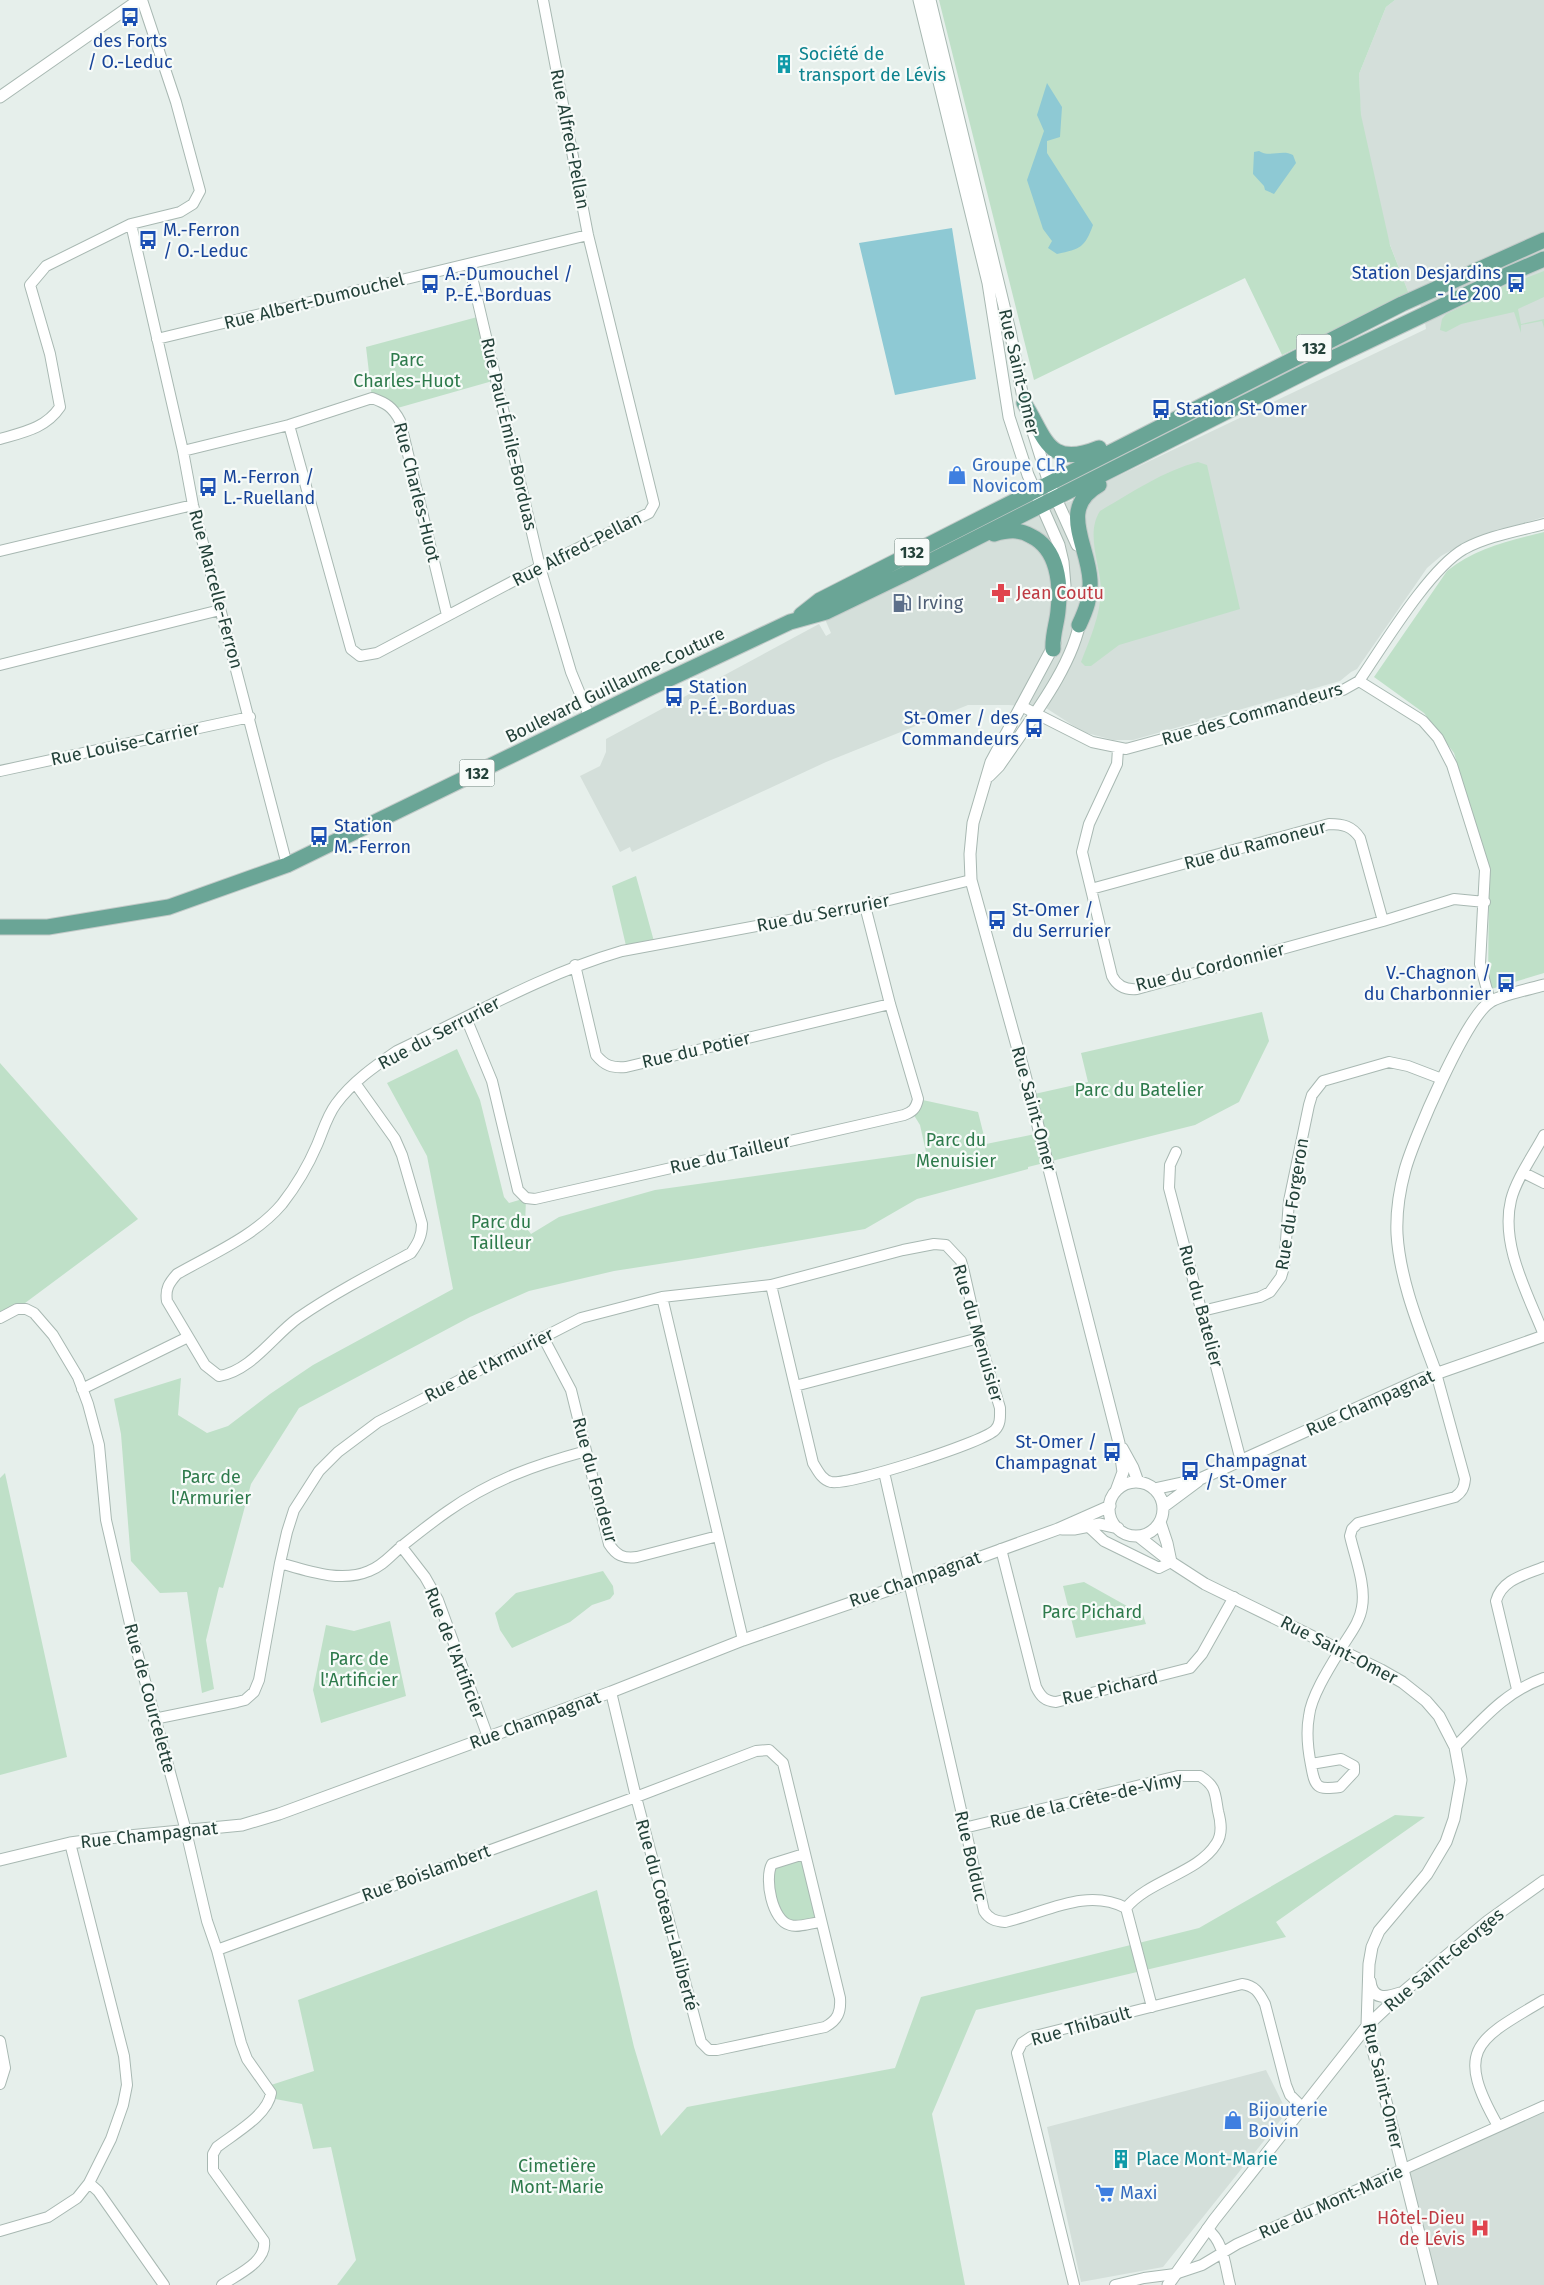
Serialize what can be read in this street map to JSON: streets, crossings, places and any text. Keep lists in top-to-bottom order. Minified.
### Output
{"streets":{"main road":["132","Boulevard Guillaume-Couture"],"street":["Rue Alfred-Pellan","Rue Albert-Dumouchel","Rue Saint-Omer","Rue Paul-Émile-Borduas","Rue Charles-Huot","Rue Marcelle-Ferron","Rue des Commandeurs","Rue Louise-Carrier","Rue du Ramoneur","Rue du Serrurier","Rue du Cordonnier","Rue du Potier","Rue du Tailleur","Rue du Forgeron","Rue du Batelier","Rue du Menuisier","Rue de l'Armurier","Rue Champagnat","Rue du Fondeur","Rue de l'Artificier","Rue Pichard","Rue de Courcelette","Rue de la Crête-de-Vimy","Rue Bolduc","Rue Boislambert","Rue du Coteau-Laliberté","Rue Saint-Georges","Rue Thibault","Rue du Mont-Marie"]},"crossings":[["Rue Alfred-Pellan","Rue Albert-Dumouchel"],["Rue Alfred-Pellan","Rue Paul-Émile-Borduas"],["Rue Alfred-Pellan","Rue Charles-Huot"],["Rue Albert-Dumouchel","Rue Paul-Émile-Borduas"],["Rue Albert-Dumouchel","Rue Marcelle-Ferron"],["Rue Saint-Omer","Boulevard Guillaume-Couture"],["Rue Saint-Omer","Rue des Commandeurs"],["Rue Saint-Omer","Rue du Serrurier"],["Rue Saint-Omer","Rue Champagnat"],["Rue Saint-Omer","Rue Pichard"],["Rue Saint-Omer","Rue Saint-Georges"],["Rue Saint-Omer","Rue du Mont-Marie"],["Rue Paul-Émile-Borduas","Boulevard Guillaume-Couture"],["Rue Charles-Huot","Rue Marcelle-Ferron"],["Rue Marcelle-Ferron","Boulevard Guillaume-Couture"],["Rue Marcelle-Ferron","Rue Louise-Carrier"],["Rue des Commandeurs","Rue du Cordonnier"],["Rue du Ramoneur","Rue du Cordonnier"],["Rue du Serrurier","Rue du Potier"],["Rue du Serrurier","Rue du Tailleur"],["Rue du Potier","Rue du Tailleur"],["Rue du Forgeron","Rue du Batelier"],["Rue du Batelier","Rue Champagnat"],["Rue du Menuisier","Rue de l'Armurier"],["Rue du Menuisier","Rue Bolduc"],["Rue de l'Armurier","Rue du Fondeur"],["Rue de l'Armurier","Rue de Courcelette"],["Rue Champagnat","Rue de l'Artificier"],["Rue Champagnat","Rue Pichard"],["Rue Champagnat","Rue de Courcelette"],["Rue Champagnat","Rue Bolduc"],["Rue de Courcelette","Rue Boislambert"],["Rue de la Crête-de-Vimy","Rue Bolduc"],["Rue Boislambert","Rue du Coteau-Laliberté"],["Rue Saint-Georges","Rue Thibault"],["Rue Saint-Georges","Rue du Mont-Marie"]],"parks":["Parc Charles-Huot","Parc du Batelier","Parc du Menuisier","Parc du Tailleur","Parc de l'Armurier","Parc Pichard","Parc de l'Artificier","Cimetière Mont-Marie"],"places":{"bus stop":["des Forts / O.-Leduc","M.-Ferron / O.-Leduc","Station Desjardins - Le 200","A.-Dumouchel / P.-É.-Borduas","Station St-Omer","M.-Ferron / L.-Ruelland","Station P.-É.-Borduas","St-Omer / des Commandeurs","Station M.-Ferron","St-Omer / du Serrurier","V.-Chagnon / du Charbonnier","St-Omer / Champagnat","Champagnat / St-Omer"],"building":["Société de transport de Lévis","Place Mont-Marie"],"shop":["Groupe CLR Novicom","Bijouterie Boivin"],"pharmacy":["Jean Coutu"],"fuel station":["Irving"],"supermarket":["Maxi"],"hospital":["Hôtel-Dieu de Lévis"]}}
